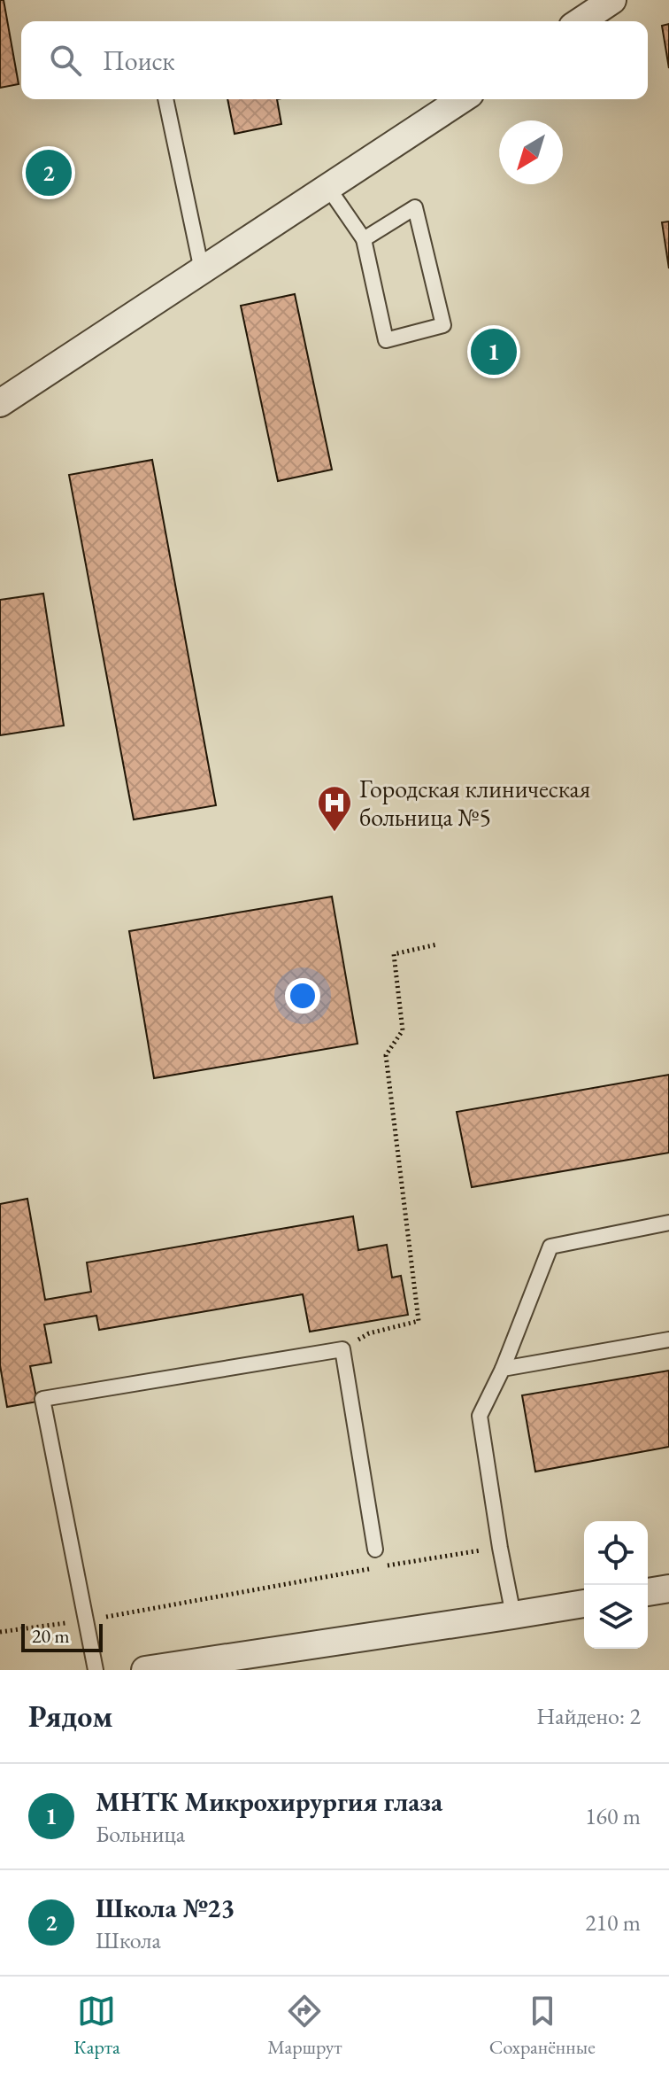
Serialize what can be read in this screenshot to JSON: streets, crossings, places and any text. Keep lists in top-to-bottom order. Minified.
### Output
{"places":{"hospital":["Городская клиническая больница №5"]},"scale_bar":"20 m","north":"bottom left","page":{"search":"Поиск","pins":["2","1"],"scale":"20 m","heading":["Рядом","Найдено: 2"],"list":[{"mark":"1","name":"МНТК Микрохирургия глаза","note":"Больница","value":"160 m"},{"mark":"2","name":"Школа №23","note":"Школа","value":"210 m"}],"nav":["Карта","Маршрут","Сохранённые"]}}
